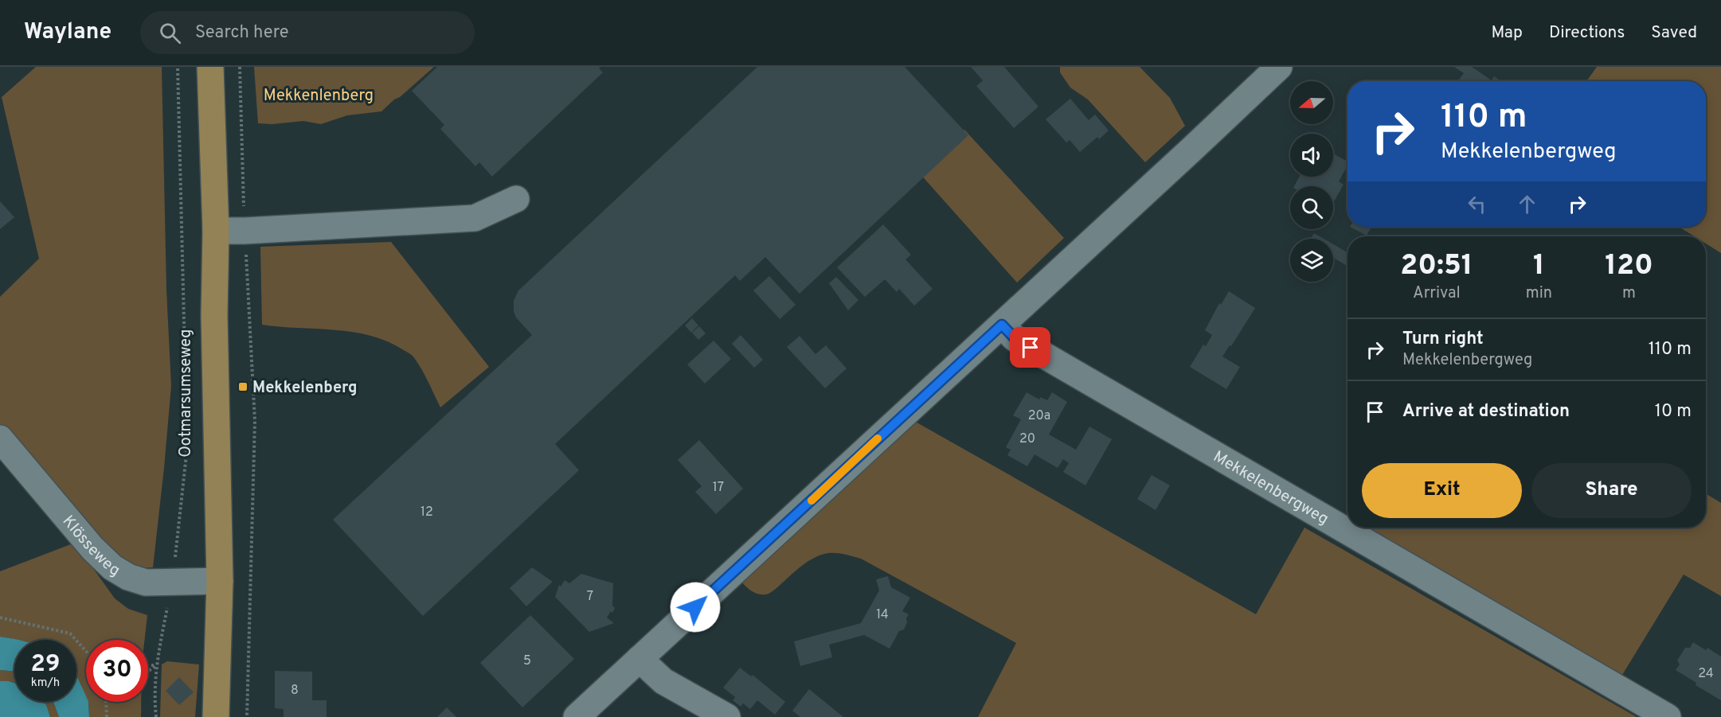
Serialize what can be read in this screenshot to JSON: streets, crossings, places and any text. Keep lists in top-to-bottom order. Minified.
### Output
{"streets":{"main road":["Ootmarsumseweg"],"street":["Mekkelenbergweg","Klösseweg"]},"crossings":[["Ootmarsumseweg","Klösseweg"]],"parks":["Mekkenlenberg"],"places":{"transit":["Mekkelenberg"]},"house_numbers":["20a","20","17","12","7","14","5","24","8"],"north":"left","page":{"header":"Waylane","search":"Search here","nav":["Map","Directions","Saved"],"turn":["110 m","Mekkelenbergweg"],"eta":["20:51","Arrival","1","min","120","m"],"list":[{"name":"Turn right","note":"Mekkelenbergweg","value":"110 m"},{"name":"Arrive at destination","value":"10 m"}],"buttons":["Exit","Share"],"speed":"29 km/h","limit":"30"}}
